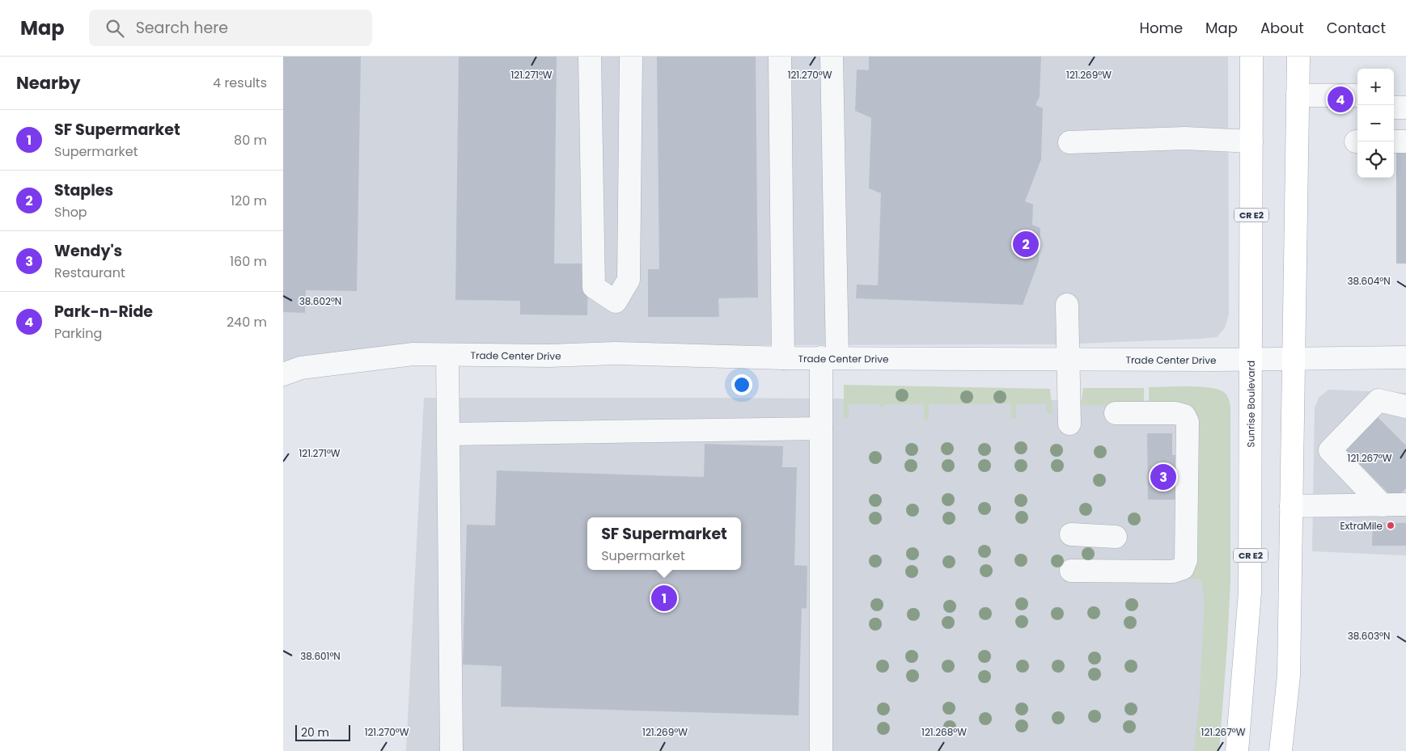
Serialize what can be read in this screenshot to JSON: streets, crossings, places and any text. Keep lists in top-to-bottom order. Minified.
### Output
{"streets":{"main road":["CR E2","Sunrise Boulevard"],"street":["Trade Center Drive"]},"crossings":[["Trade Center Drive","Sunrise Boulevard"]],"places":["ExtraMile"],"scale_bar":"20 m","page":{"header":"Map","search":"Search here","nav":["Home","Map","About","Contact"],"heading":["Nearby","4 results"],"map_buttons":["+","−"],"pins":["4","2","3","1"],"list":[{"mark":"1","name":"SF Supermarket","note":"Supermarket","value":"80 m"},{"mark":"2","name":"Staples","note":"Shop","value":"120 m"},{"mark":"3","name":"Wendy's","note":"Restaurant","value":"160 m"},{"mark":"4","name":"Park-n-Ride","note":"Parking","value":"240 m"}],"popup":["SF Supermarket","Supermarket"],"scale":"20 m"},"coordinates":["121.271°W","121.270°W","121.269°W","38.604°N","38.602°N","121.267°W","38.603°N","38.601°N","121.268°W"]}
